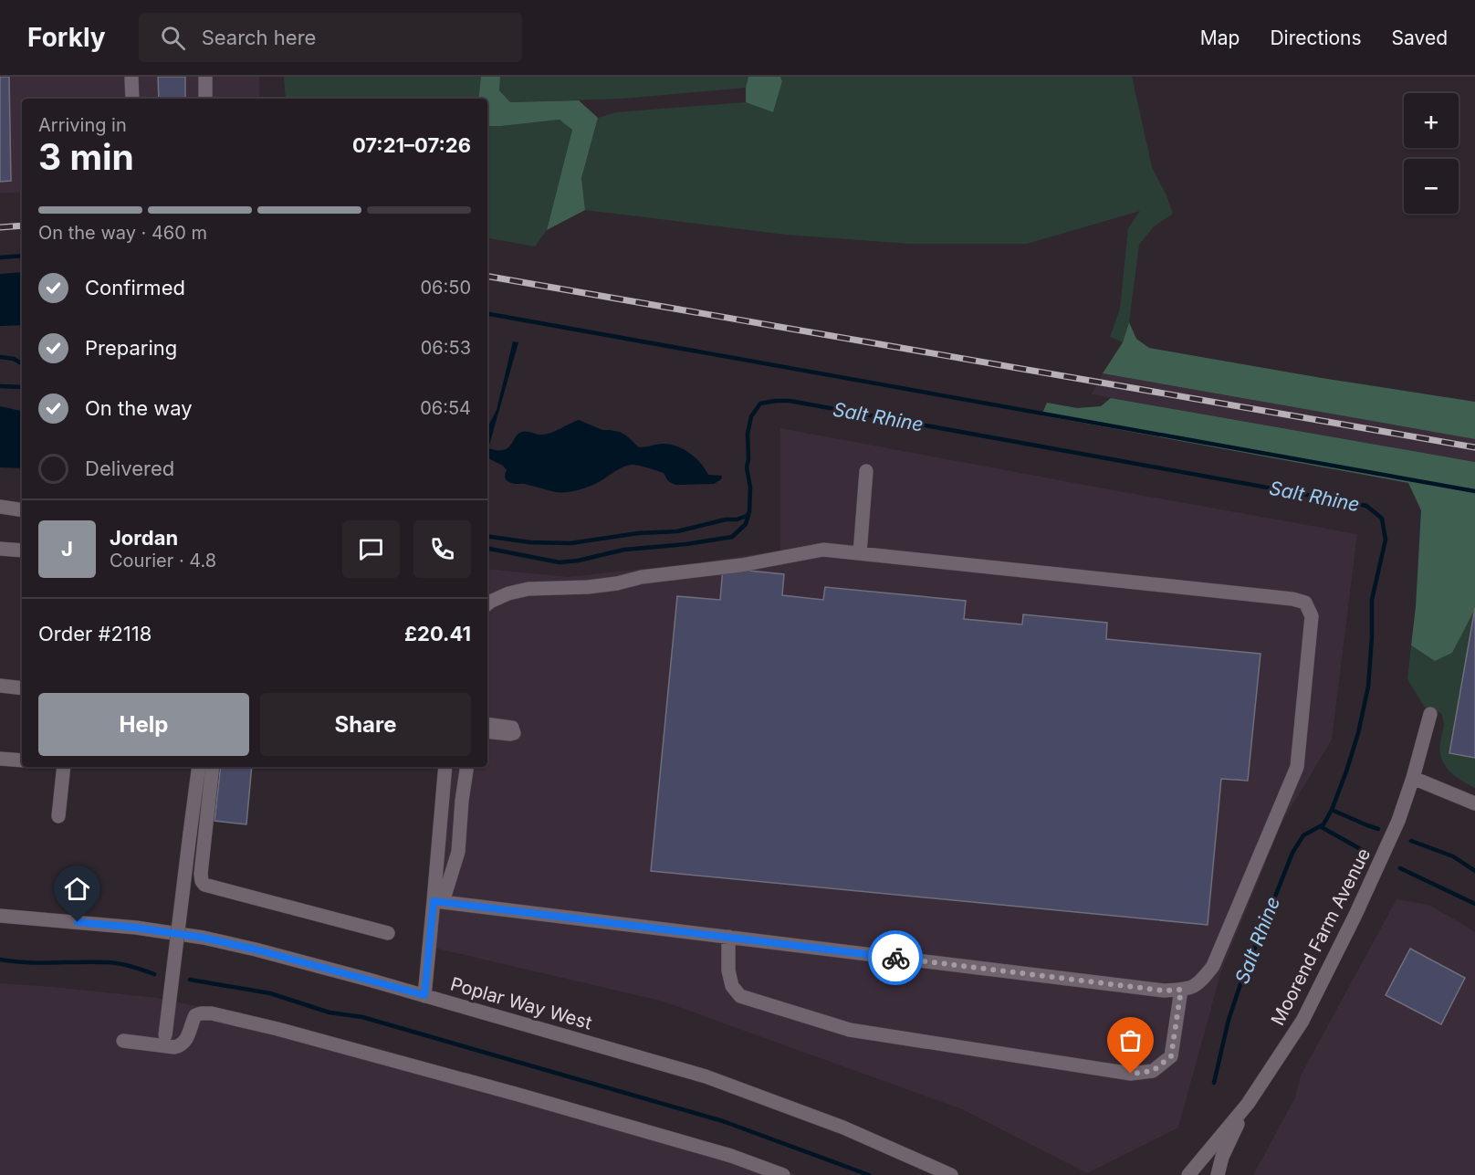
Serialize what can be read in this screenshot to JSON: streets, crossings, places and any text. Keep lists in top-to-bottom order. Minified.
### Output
{"streets":{"street":["Moorend Farm Avenue","Poplar Way West"]},"water":["Salt Rhine"],"page":{"header":"Forkly","search":"Search here","nav":["Map","Directions","Saved"],"map_buttons":["+","−"],"heading":["3 min","Arriving in","07:21–07:26"],"panel":["Jordan","Courier · 4.8","Order #2118","£20.41"],"bar":"On the way · 460 m","list":[["Confirmed","06:50"],["Preparing","06:53"],["On the way","06:54"],"Delivered"],"round":"J","buttons":["Help","Share"]}}
